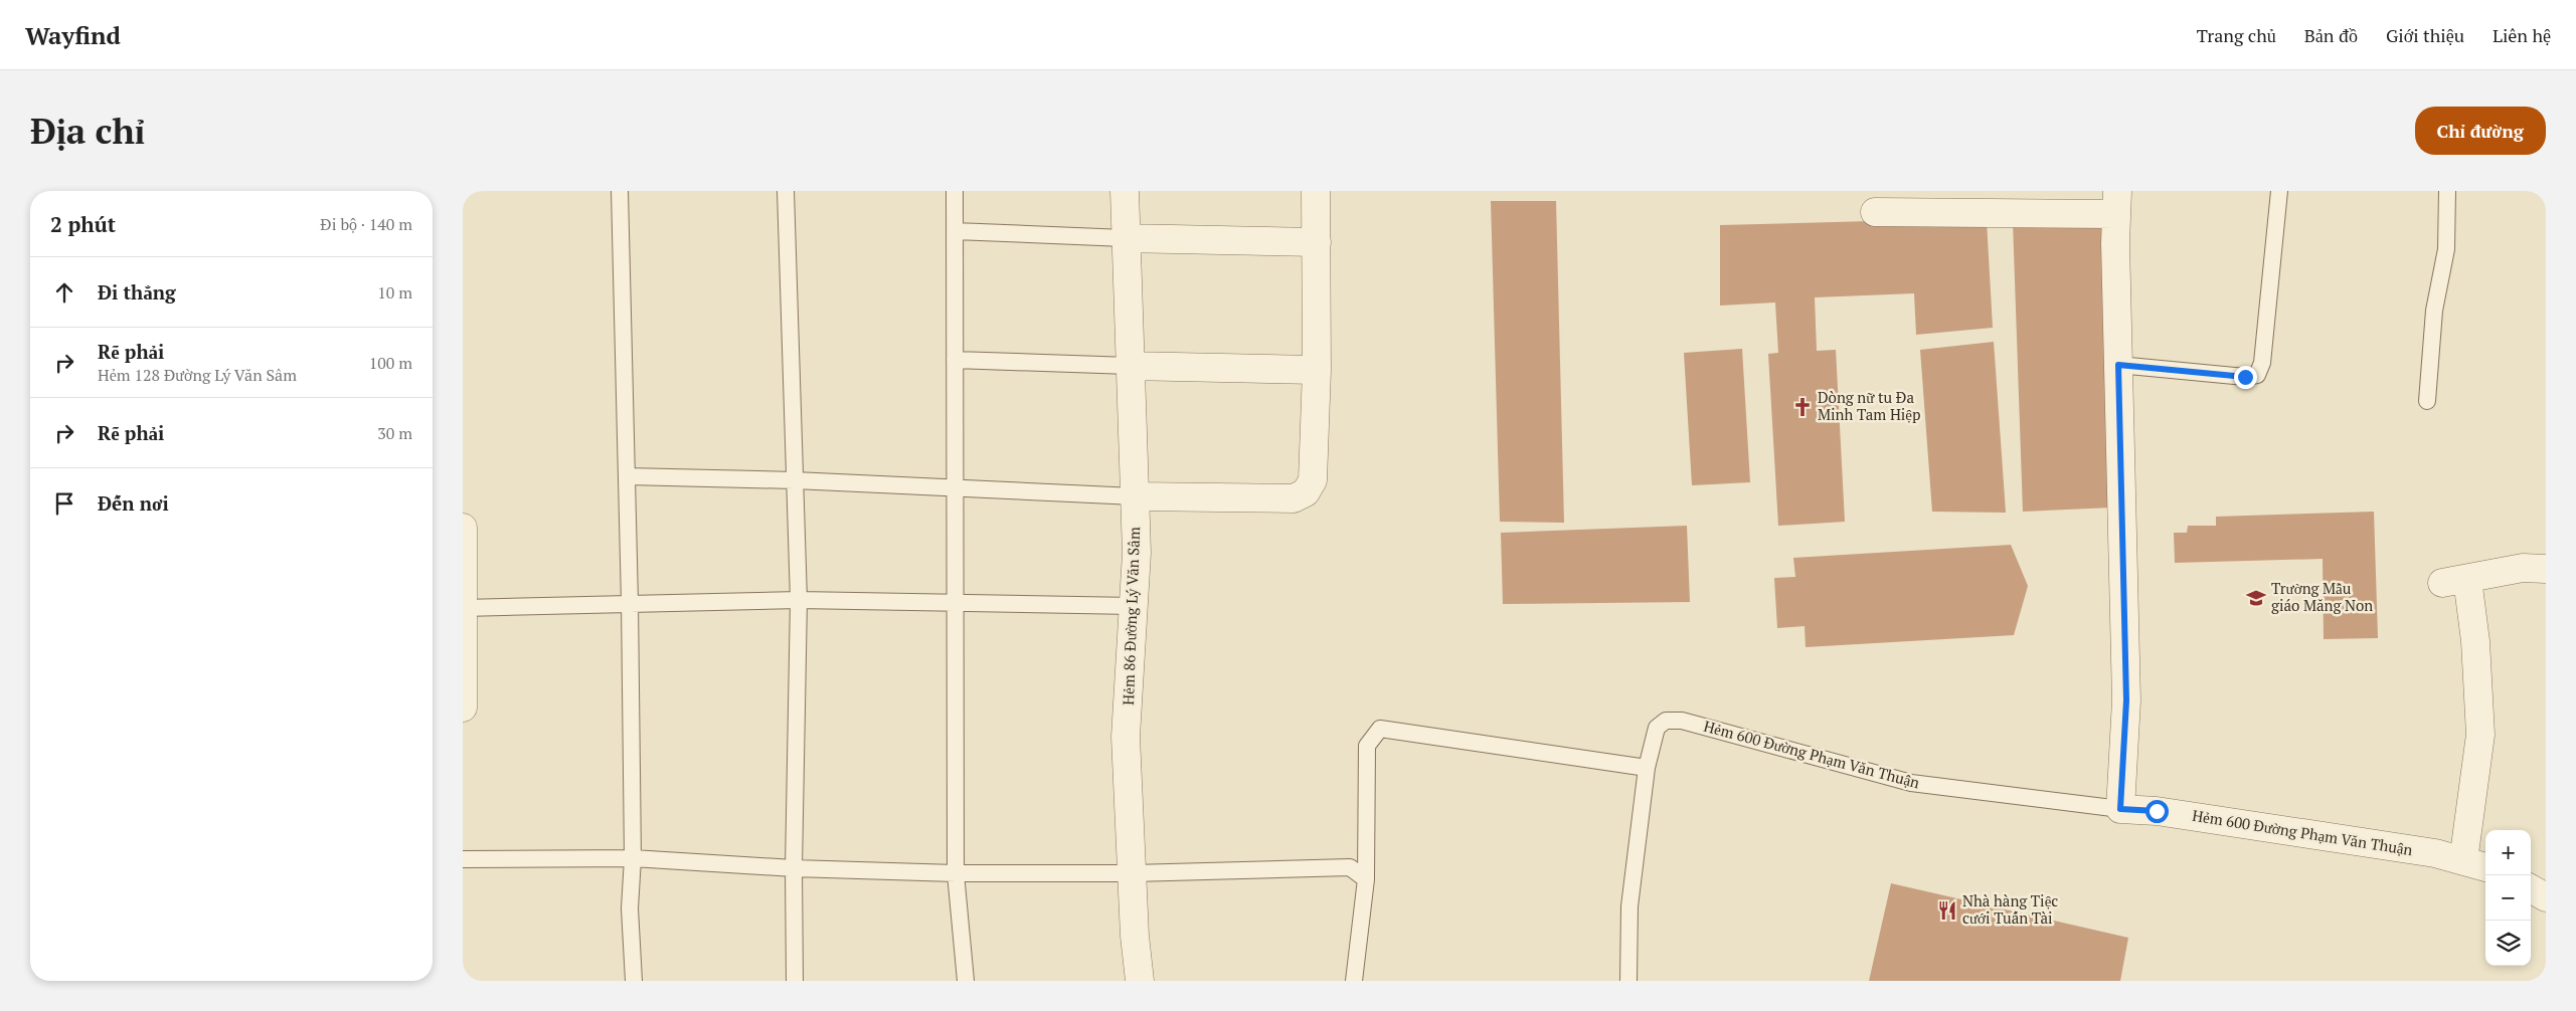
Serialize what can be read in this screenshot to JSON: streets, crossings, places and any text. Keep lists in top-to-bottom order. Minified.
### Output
{"streets":{"street":["Hẻm 86 Đường Lý Văn Sâm","Hẻm 600 Đường Phạm Văn Thuận"]},"places":{"church":["Dòng nữ tu Đa Minh Tam Hiệp"],"school or university":["Trường Mẫu giáo Măng Non"],"restaurant":["Nhà hàng Tiệc cưới Tuấn Tài"]},"page":{"header":"Wayfind","nav":["Trang chủ","Bản đồ","Giới thiệu","Liên hệ"],"buttons":"Chỉ đường","title":"Địa chỉ","heading":["2 phút","Đi bộ · 140 m"],"list":[["Đi thẳng","10 m"],["Rẽ phải","Hẻm 128 Đường Lý Văn Sâm","100 m"],["Rẽ phải","30 m"],"Đến nơi"],"map_buttons":["+","−"]}}
